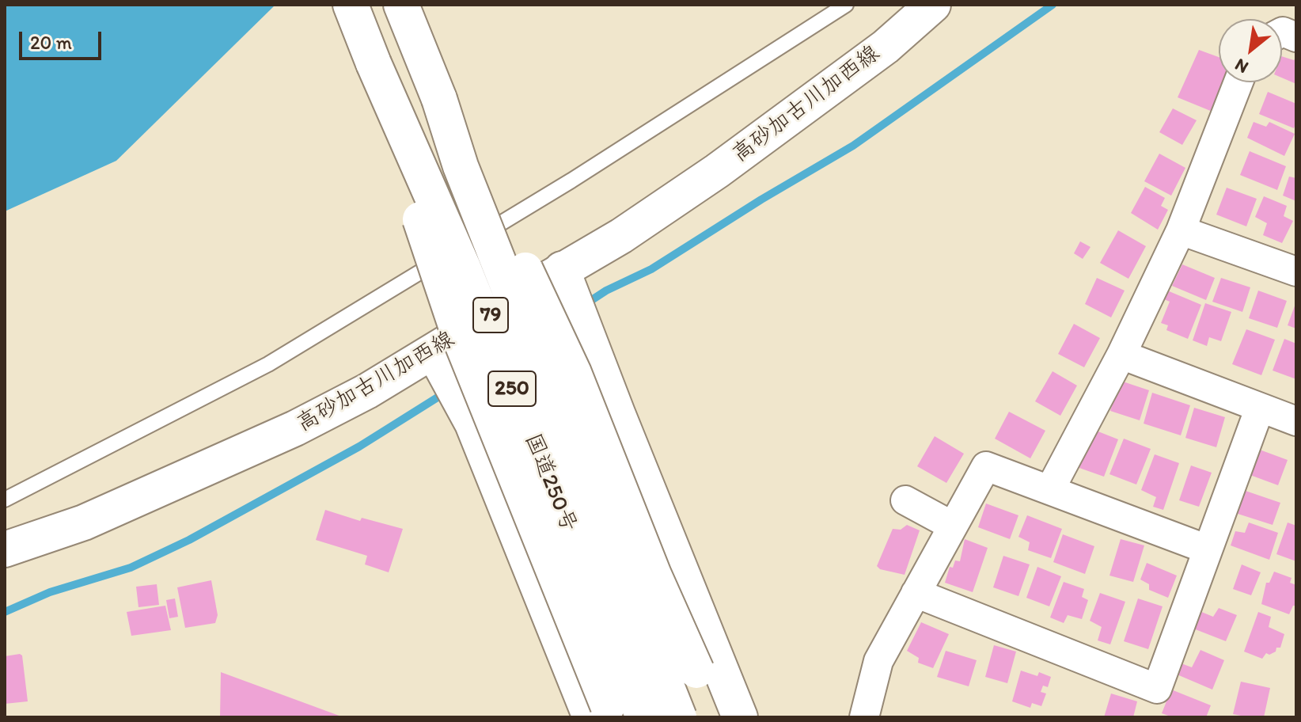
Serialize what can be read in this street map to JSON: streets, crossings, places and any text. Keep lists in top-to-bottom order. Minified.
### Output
{"streets":{"main road":["高砂加古川加西線","79","250","国道250号"]},"crossings":[["250","国道250号"]],"scale_bar":"20 m","north":"bottom left"}
